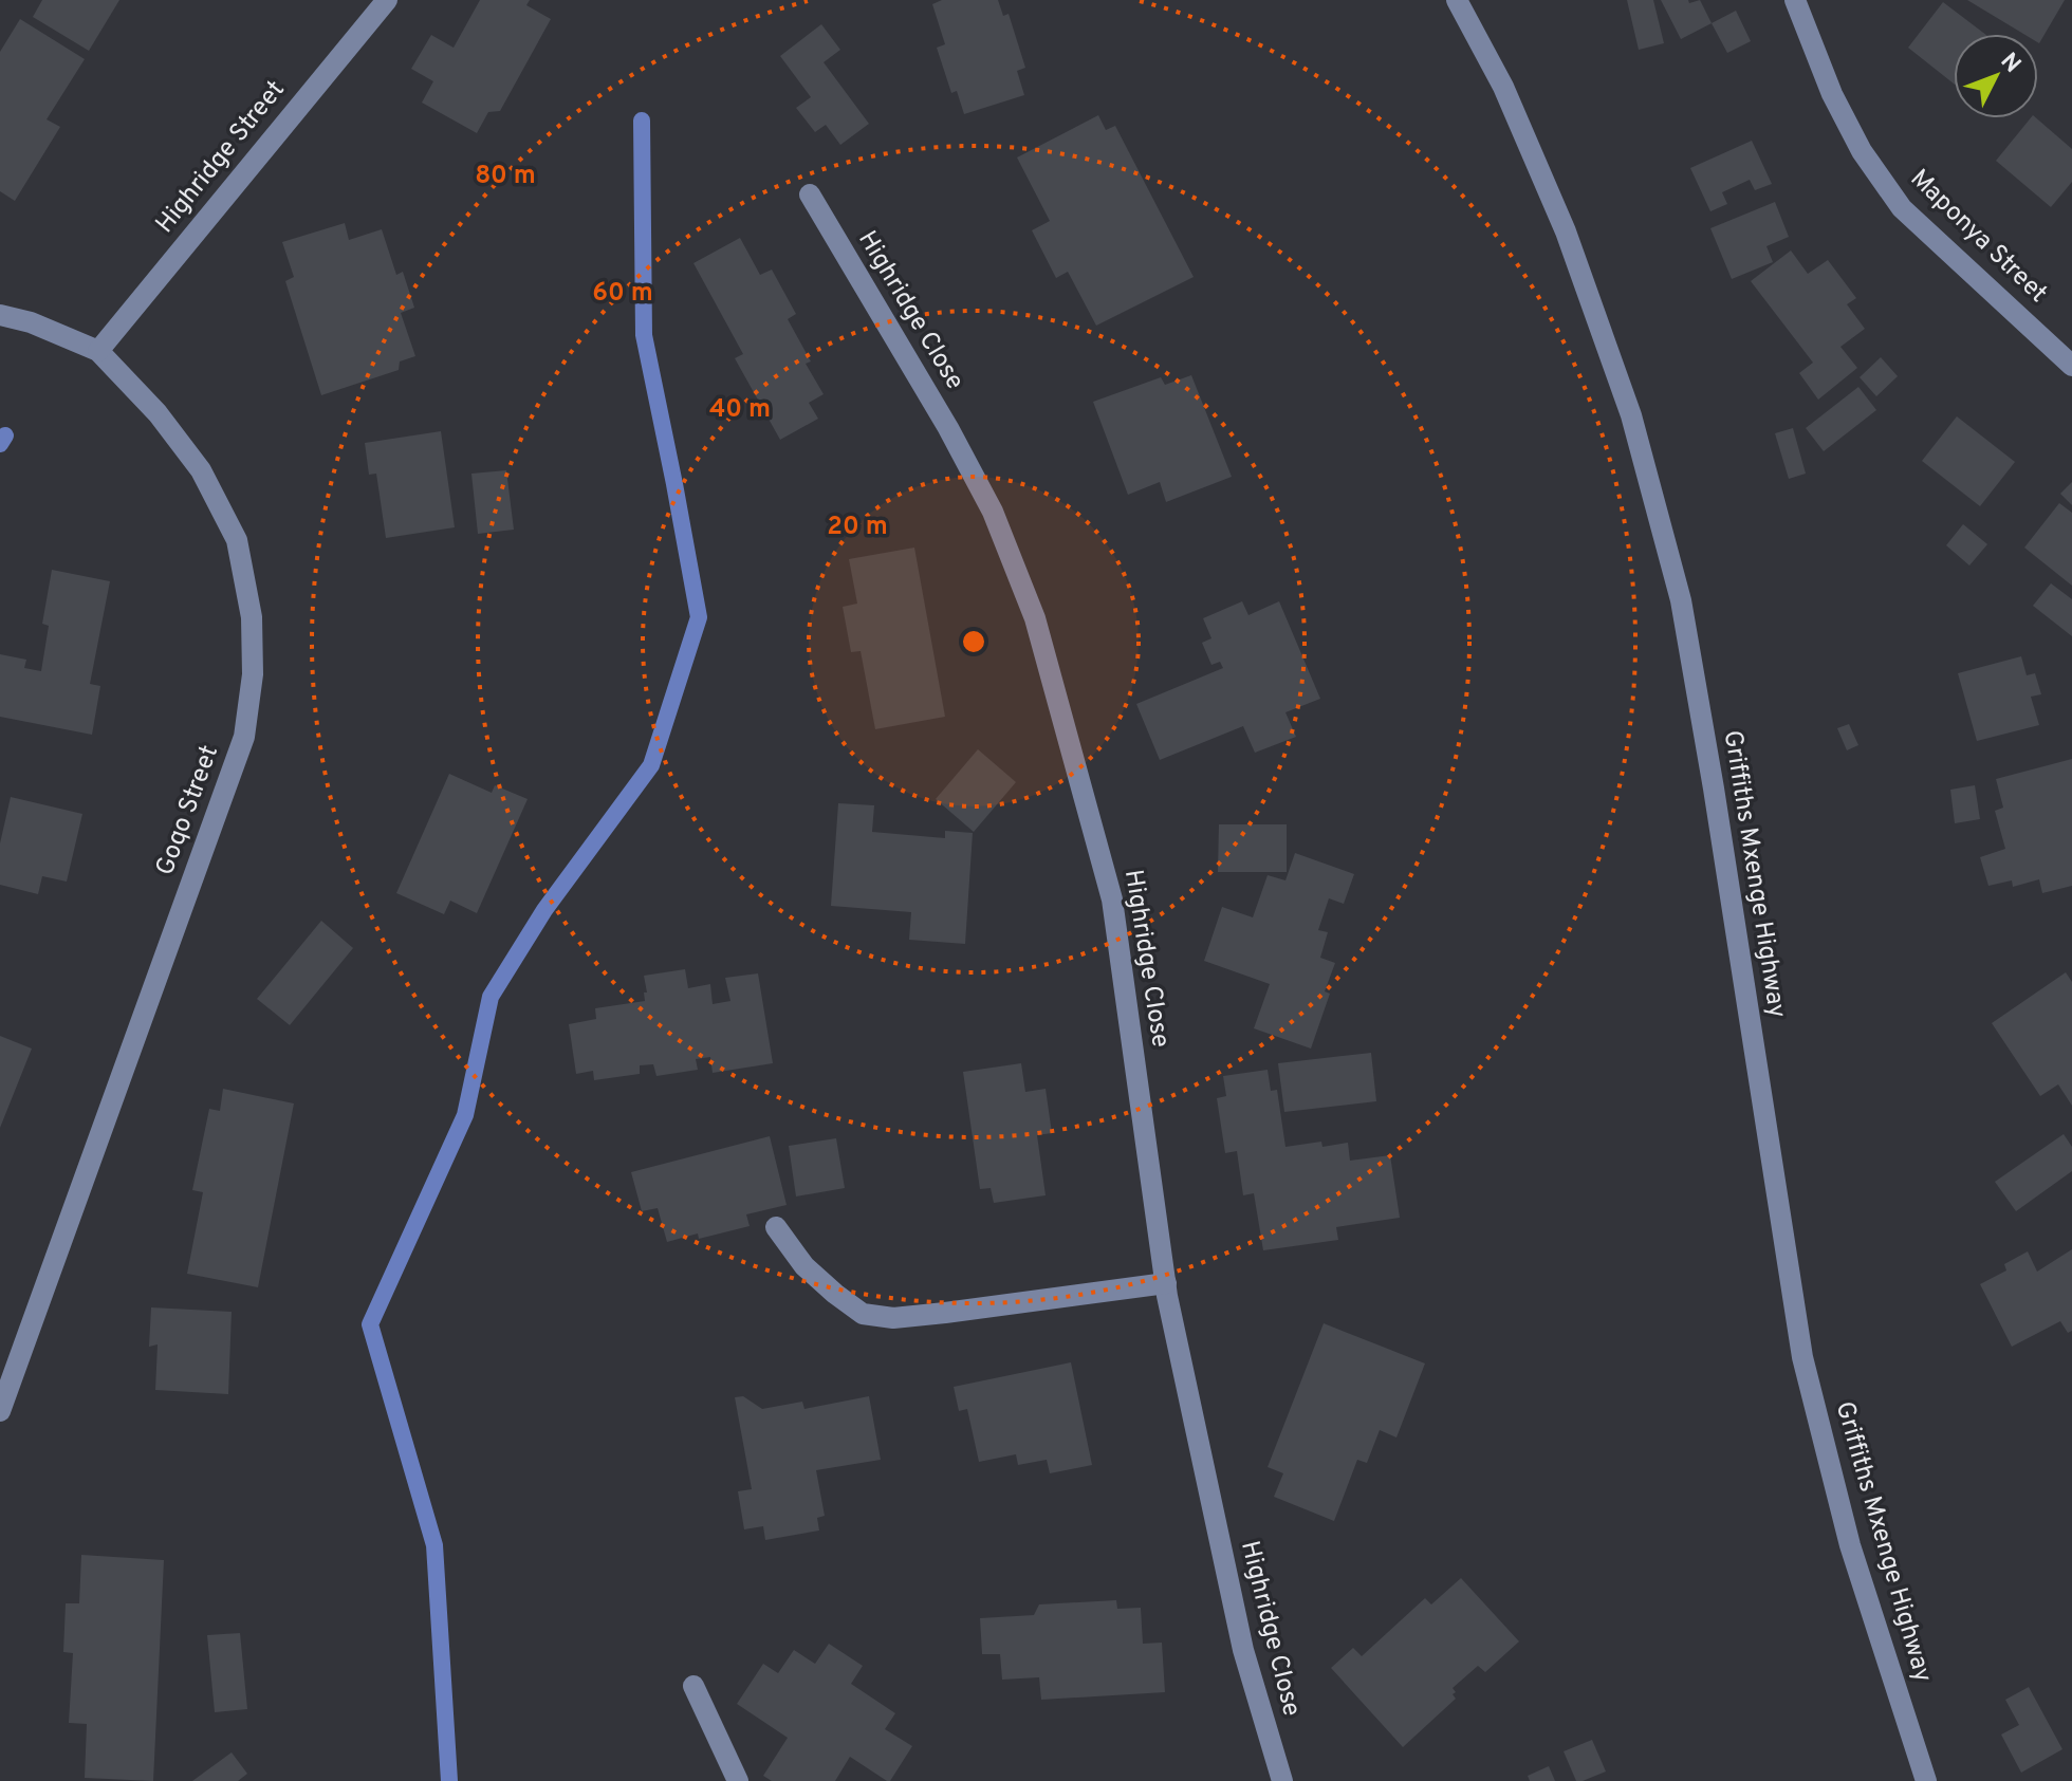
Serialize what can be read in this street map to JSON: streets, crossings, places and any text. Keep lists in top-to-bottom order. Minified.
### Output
{"streets":{"street":["Highridge Street","Maponya Street","Highridge Close","Goqo Street","Griffiths Mxenge Highway"]},"crossings":[["Highridge Street","Goqo Street"]],"north":"top right","rings":["80 m","60 m","40 m","20 m"]}
